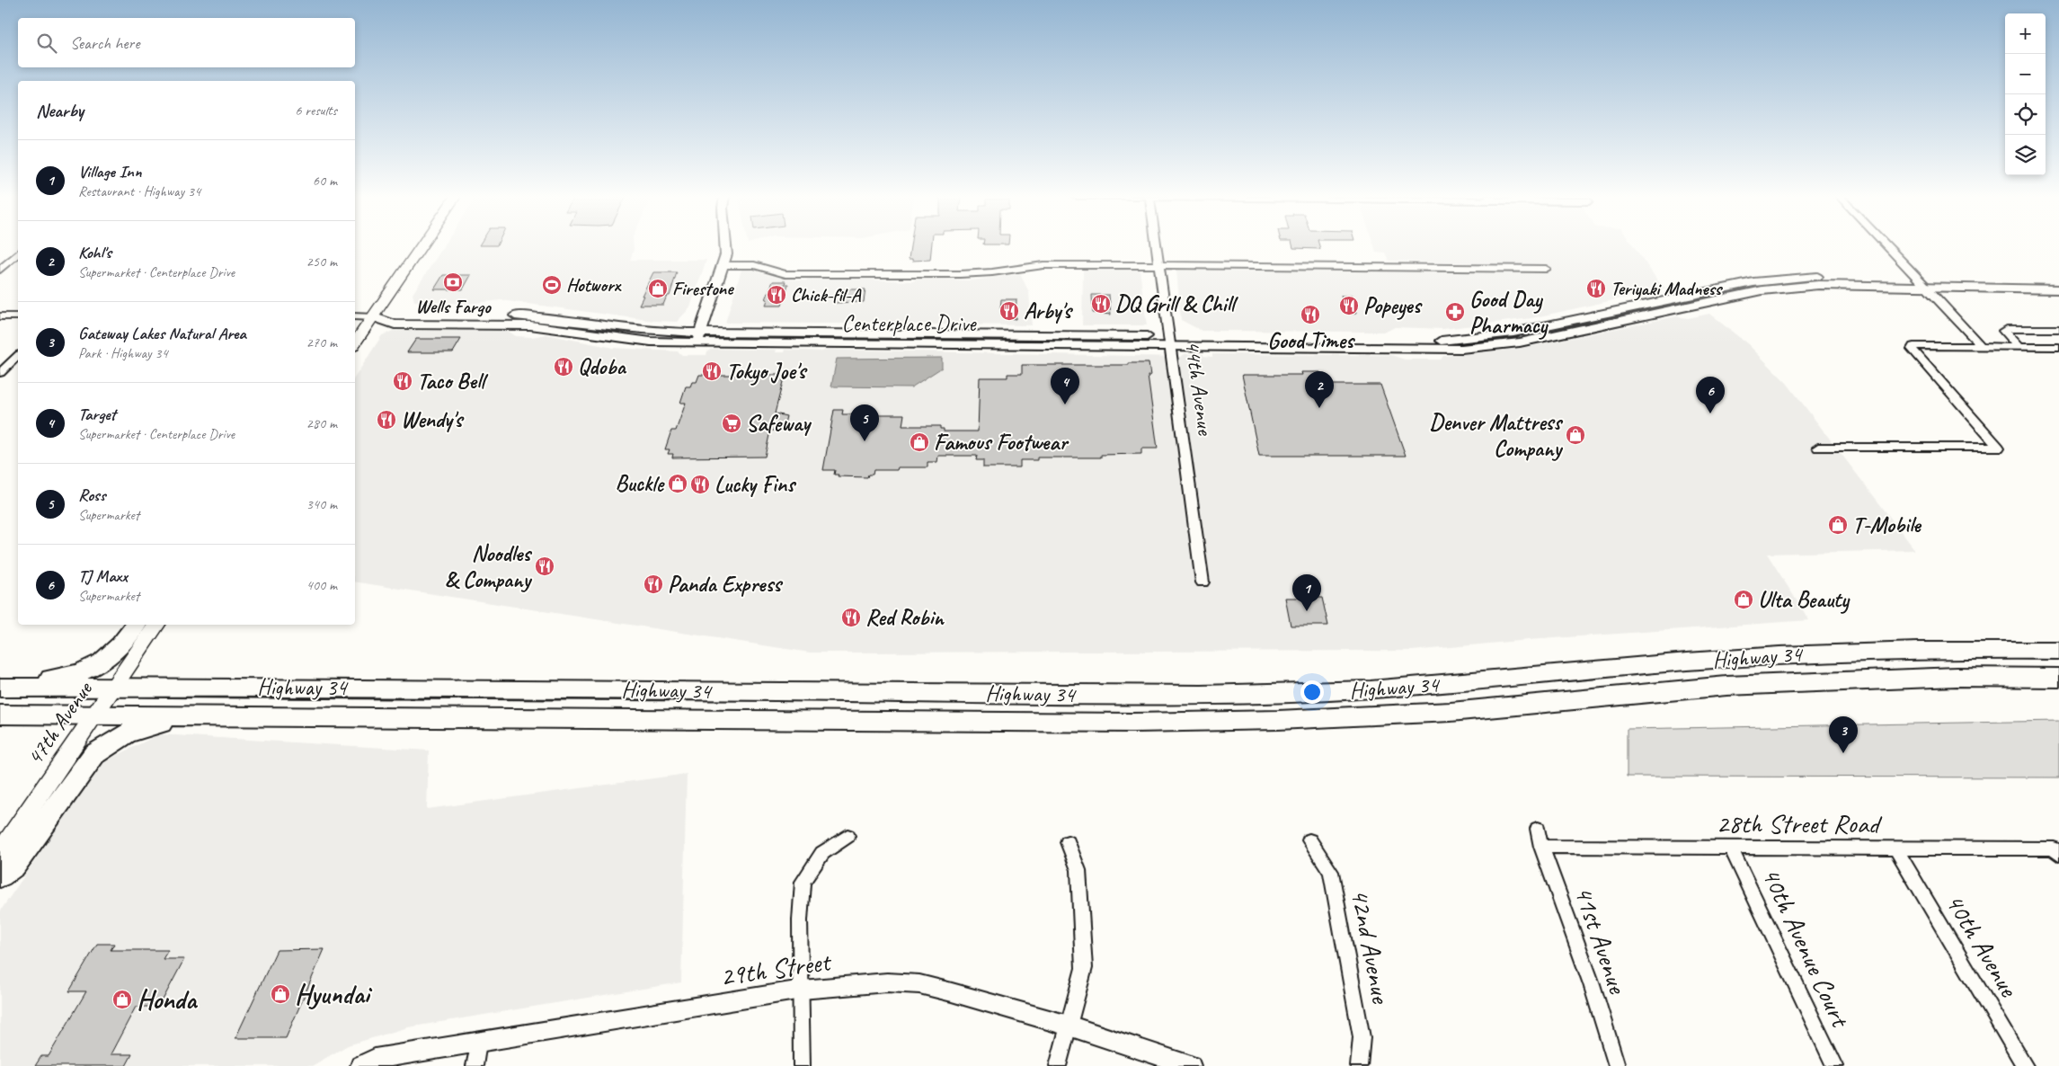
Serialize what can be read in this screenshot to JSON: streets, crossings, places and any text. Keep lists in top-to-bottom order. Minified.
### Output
{"streets":{"highway":["Highway 34"],"main road":["47th Avenue"],"street":["Centerplace Drive","44th Avenue","28th Street Road","41st Avenue","40th Avenue","42nd Avenue","40th Avenue Court","29th Street"]},"crossings":[["Centerplace Drive","44th Avenue"],["Highway 34","47th Avenue"],["28th Street Road","41st Avenue"],["28th Street Road","40th Avenue"],["28th Street Road","40th Avenue Court"]],"places":{"bank":["Wells Fargo"],"sports":["Hotworx"],"shop":["Firestone","Denver Mattress Company","Famous Footwear","Buckle","T-Mobile","Ulta Beauty","Hyundai","Honda"],"restaurant":["Teriyaki Madness","Chick-fil-A","DQ Grill & Chill","Popeyes","Arby's","Good Times","Qdoba","Tokyo Joe's","Taco Bell","Wendy's","Lucky Fins","Noodles & Company","Panda Express","Red Robin"],"pharmacy":["Good Day Pharmacy"],"supermarket":["Safeway"]},"page":{"map_buttons":["+","−"],"search":"Search here","heading":["Nearby","6 results"],"list":[{"mark":"1","name":"Village Inn","note":"Restaurant · Highway 34","value":"60 m"},{"mark":"2","name":"Kohl's","note":"Supermarket · Centerplace Drive","value":"250 m"},{"mark":"3","name":"Gateway Lakes Natural Area","note":"Park · Highway 34","value":"270 m"},{"mark":"4","name":"Target","note":"Supermarket · Centerplace Drive","value":"280 m"},{"mark":"5","name":"Ross","note":"Supermarket","value":"340 m"},{"mark":"6","name":"TJ Maxx","note":"Supermarket","value":"400 m"}],"pins":["4","2","6","5","1","3"]}}
